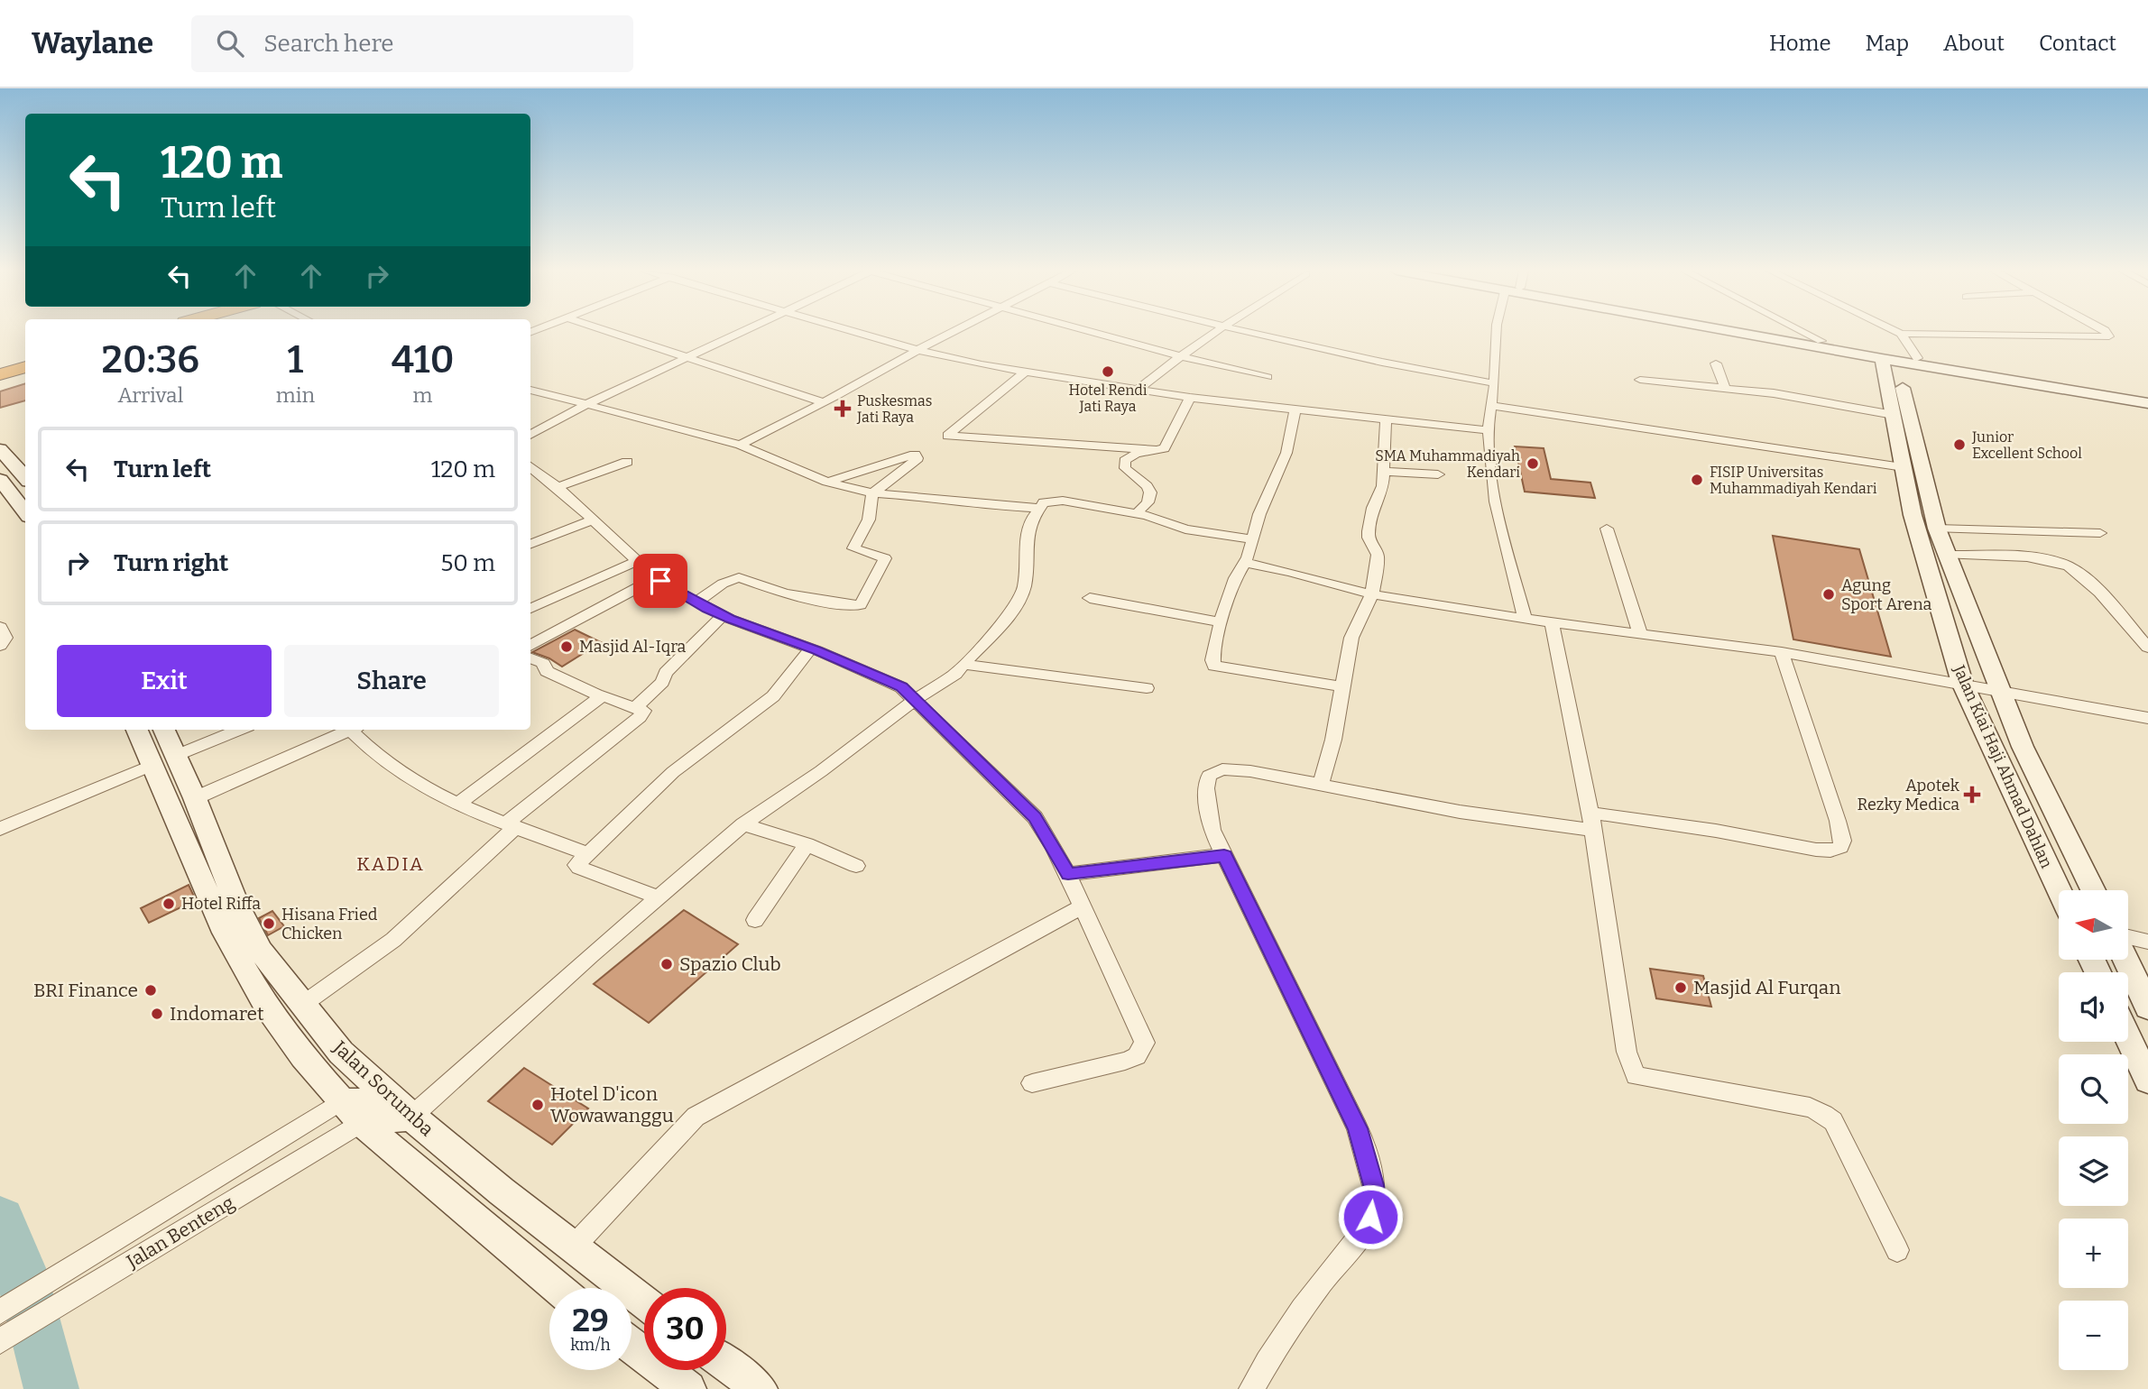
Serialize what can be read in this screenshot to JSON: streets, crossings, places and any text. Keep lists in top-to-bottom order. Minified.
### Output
{"streets":{"main road":["Jalan Kiai Haji Ahmad Dahlan","Jalan Sorumba"],"street":["Jalan Benteng"]},"crossings":[["Jalan Sorumba","Jalan Benteng"]],"districts":["KADIA"],"places":{"other":["Hotel Rendi Jati Raya","Junior Excellent School","SMA Muhammadiyah Kendari","FISIP Universitas Muhammadiyah Kendari","Agung Sport Arena","Masjid Al-Iqra","Hotel Riffa","Hisana Fried Chicken","Spazio Club","Masjid Al Furqan","BRI Finance","Indomaret","Hotel D'icon Wowawanggu"],"health":["Puskesmas Jati Raya","Apotek Rezky Medica"]},"north":"left","page":{"header":"Waylane","search":"Search here","nav":["Home","Map","About","Contact"],"turn":["120 m","Turn left"],"eta":["20:36","Arrival","1","min","410","m"],"list":[{"name":"Turn left","value":"120 m"},{"name":"Turn right","value":"50 m"}],"buttons":["Exit","Share"],"map_buttons":["+","−"],"speed":"29 km/h","limit":"30"}}
